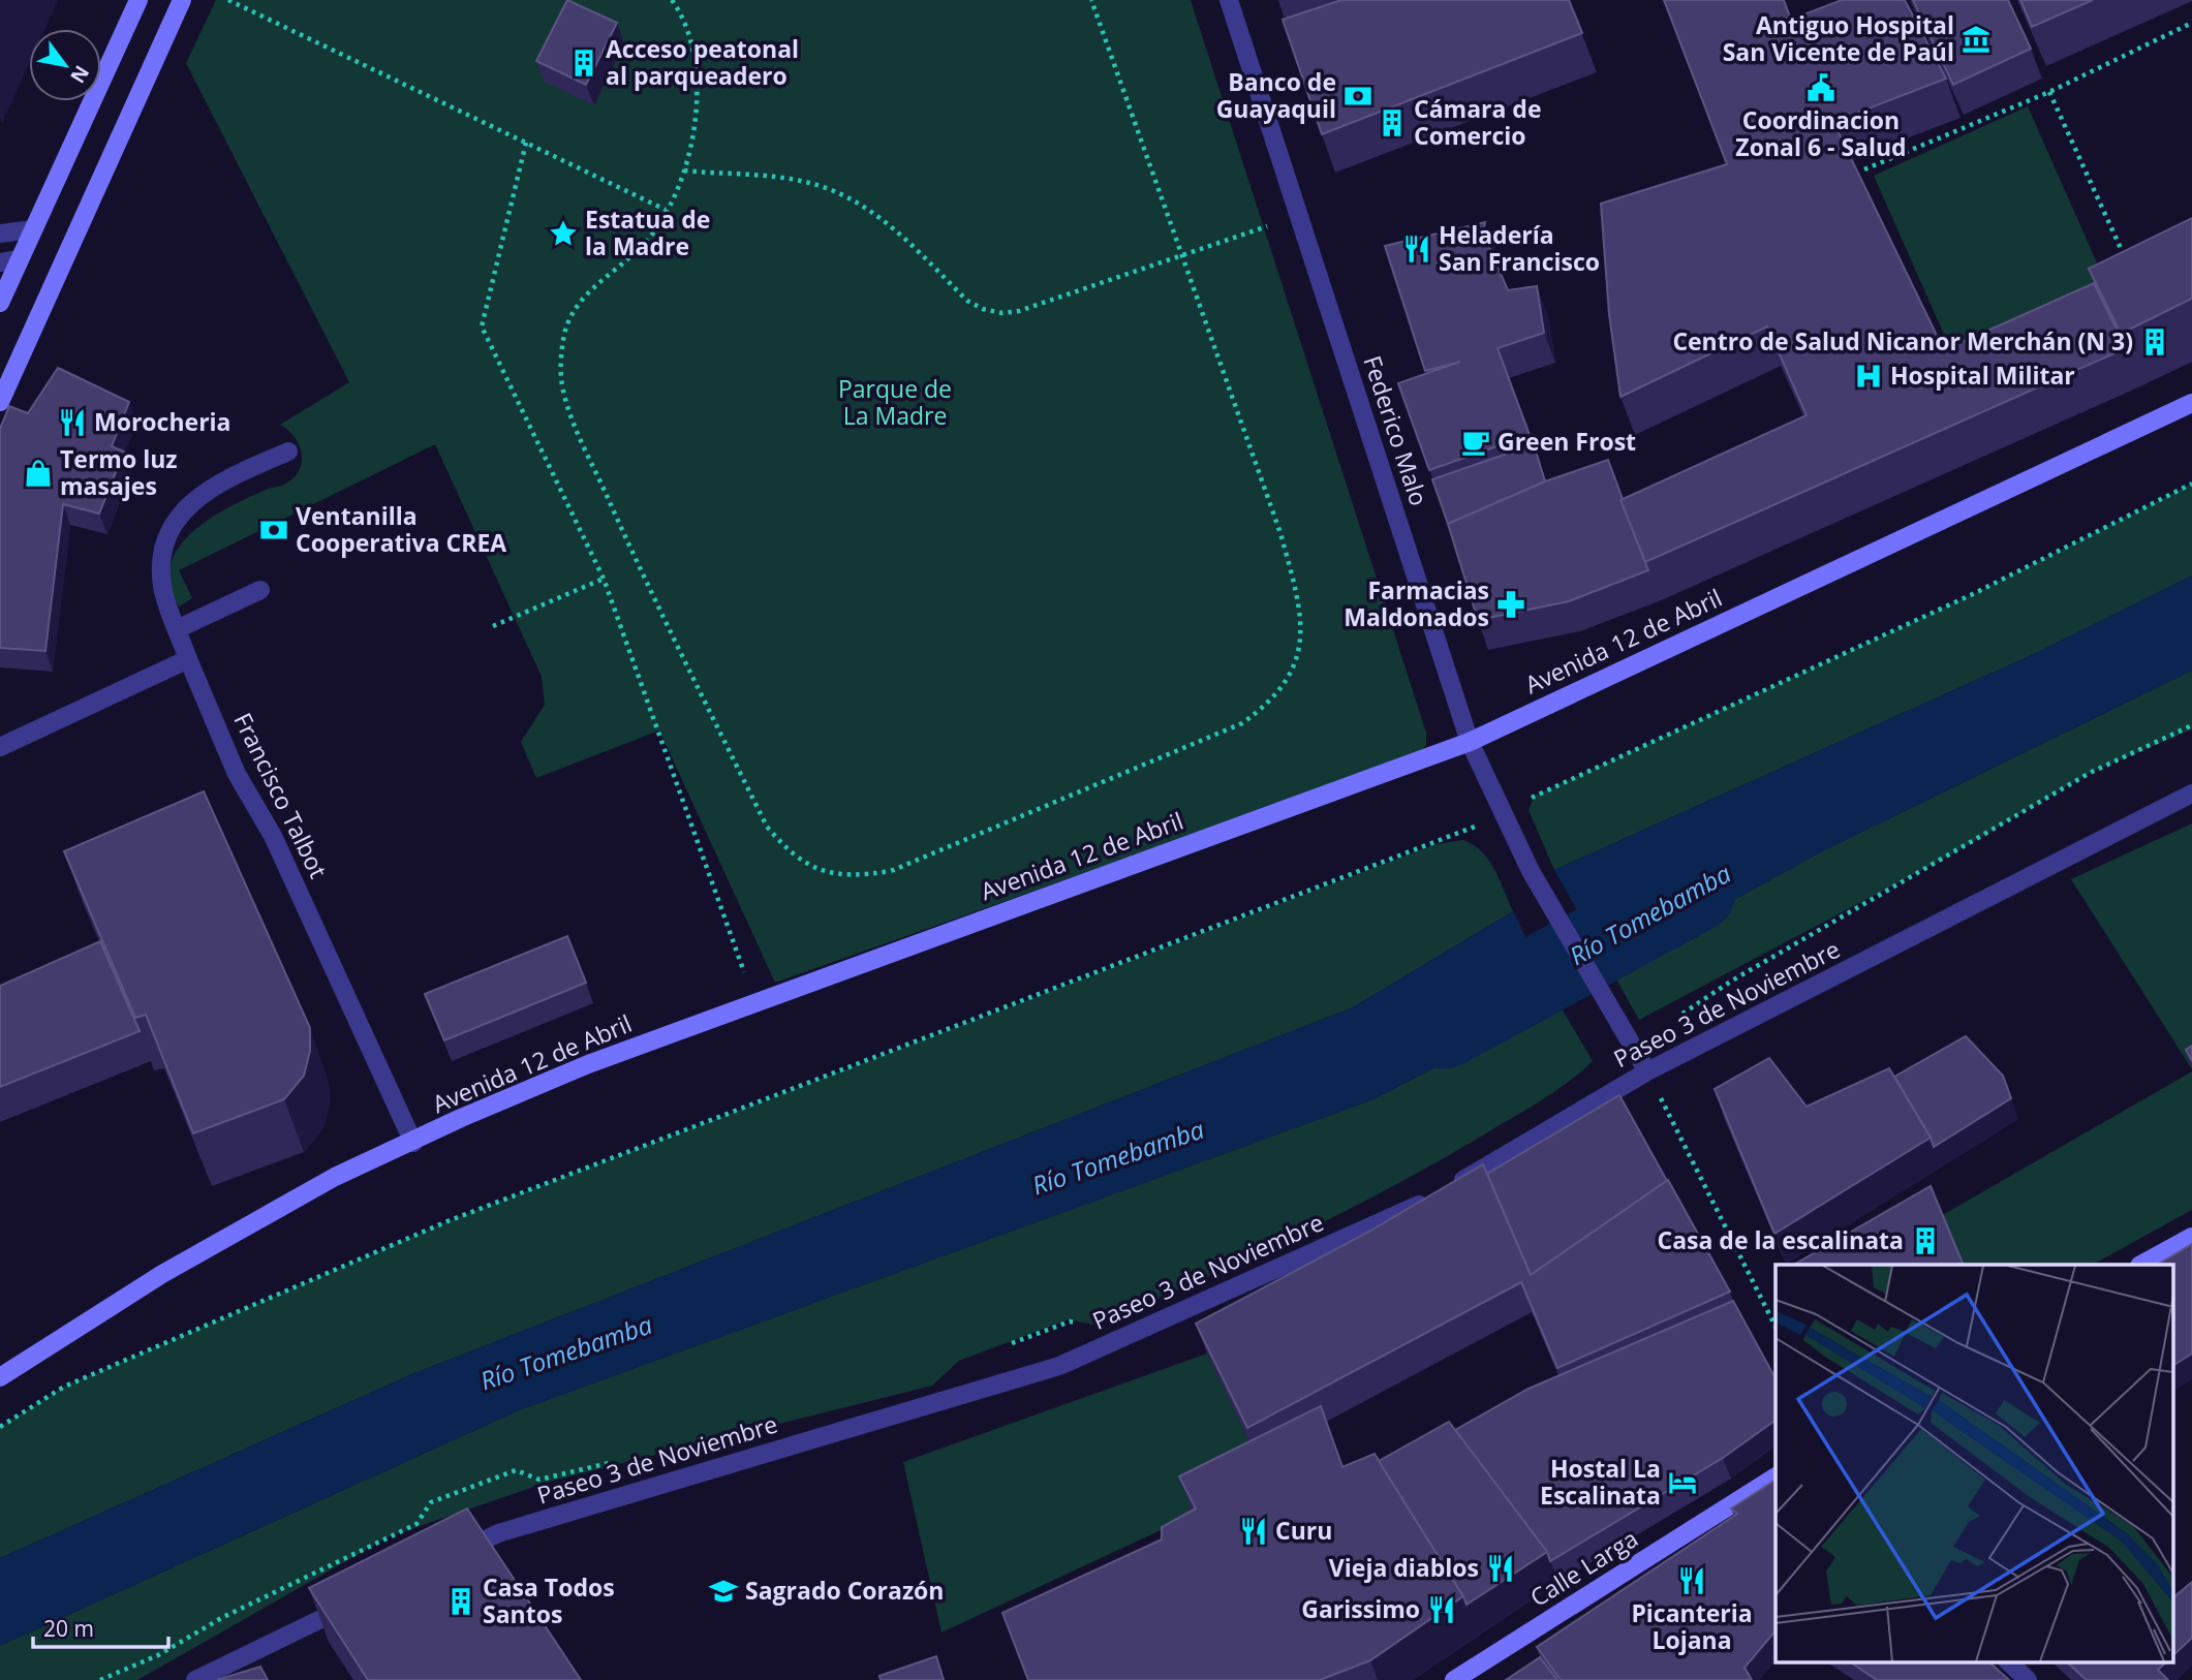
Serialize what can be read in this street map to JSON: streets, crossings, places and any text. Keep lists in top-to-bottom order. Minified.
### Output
{"streets":{"main road":["Avenida 12 de Abril","Calle Larga"],"street":["Federico Malo","Francisco Talbot","Paseo 3 de Noviembre"]},"crossings":[["Federico Malo","Avenida 12 de Abril"],["Federico Malo","Paseo 3 de Noviembre"],["Avenida 12 de Abril","Francisco Talbot"]],"water":["Río Tomebamba"],"parks":["Parque de La Madre"],"places":{"museum":["Antiguo Hospital San Vicente de Paúl"],"building":["Acceso peatonal al parqueadero","Cámara de Comercio","Centro de Salud Nicanor Merchán (N 3)","Casa de la escalinata","Casa Todos Santos"],"public building":["Coordinacion Zonal 6 - Salud"],"bank":["Banco de Guayaquil","Ventanilla Cooperativa CREA"],"place":["Estatua de la Madre"],"restaurant":["Heladería San Francisco","Morocheria","Curu","Vieja diablos","Picanteria Lojana","Garissimo"],"hospital":["Hospital Militar"],"cafe":["Green Frost"],"shop":["Termo luz masajes"],"pharmacy":["Farmacias Maldonados"],"hotel":["Hostal La Escalinata"],"school or university":["Sagrado Corazón"]},"scale_bar":"20 m","north":"bottom right"}
